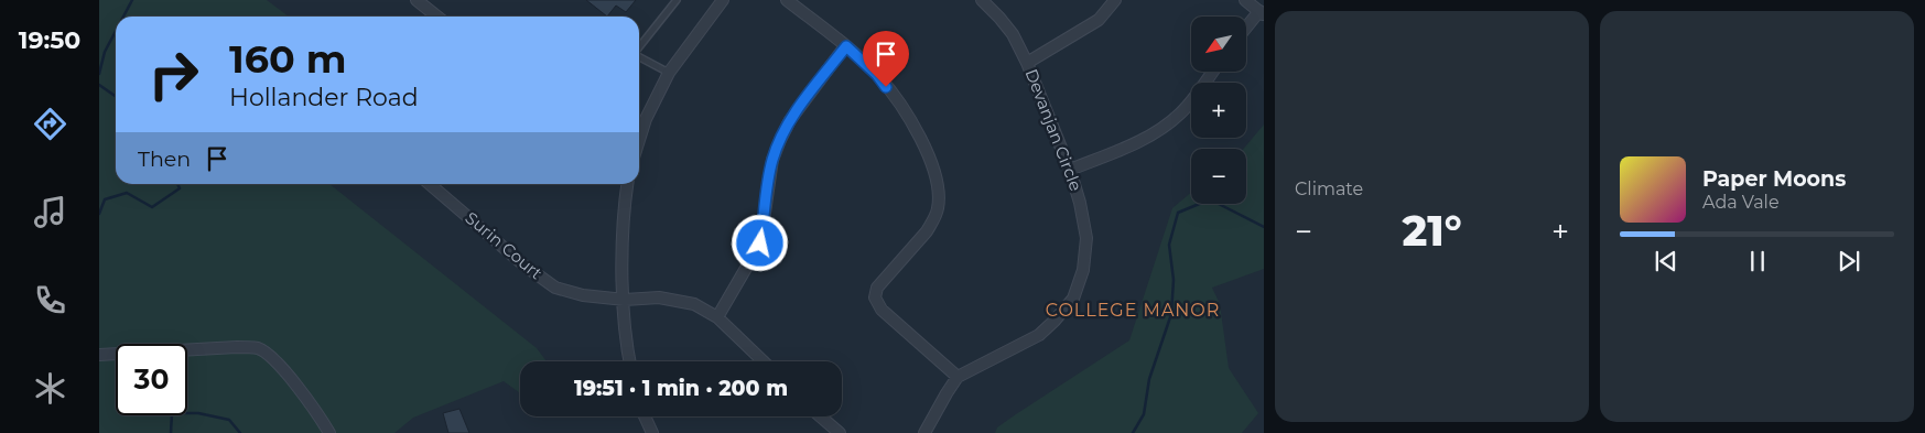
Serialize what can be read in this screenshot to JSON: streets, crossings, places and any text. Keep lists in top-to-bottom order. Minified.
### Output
{"streets":{"street":["Devanjan Circle","Surin Court"]},"districts":["COLLEGE MANOR"],"north":"bottom left","page":{"tabs":"19:50","tile":"Climate","map_buttons":["+","−"],"turn":["160 m","Hollander Road"],"then":"Then","song":["Paper Moons","Ada Vale"],"heat":["−","21°","+"],"limit":"30","trip":"19:51 · 1 min · 200 m"}}
